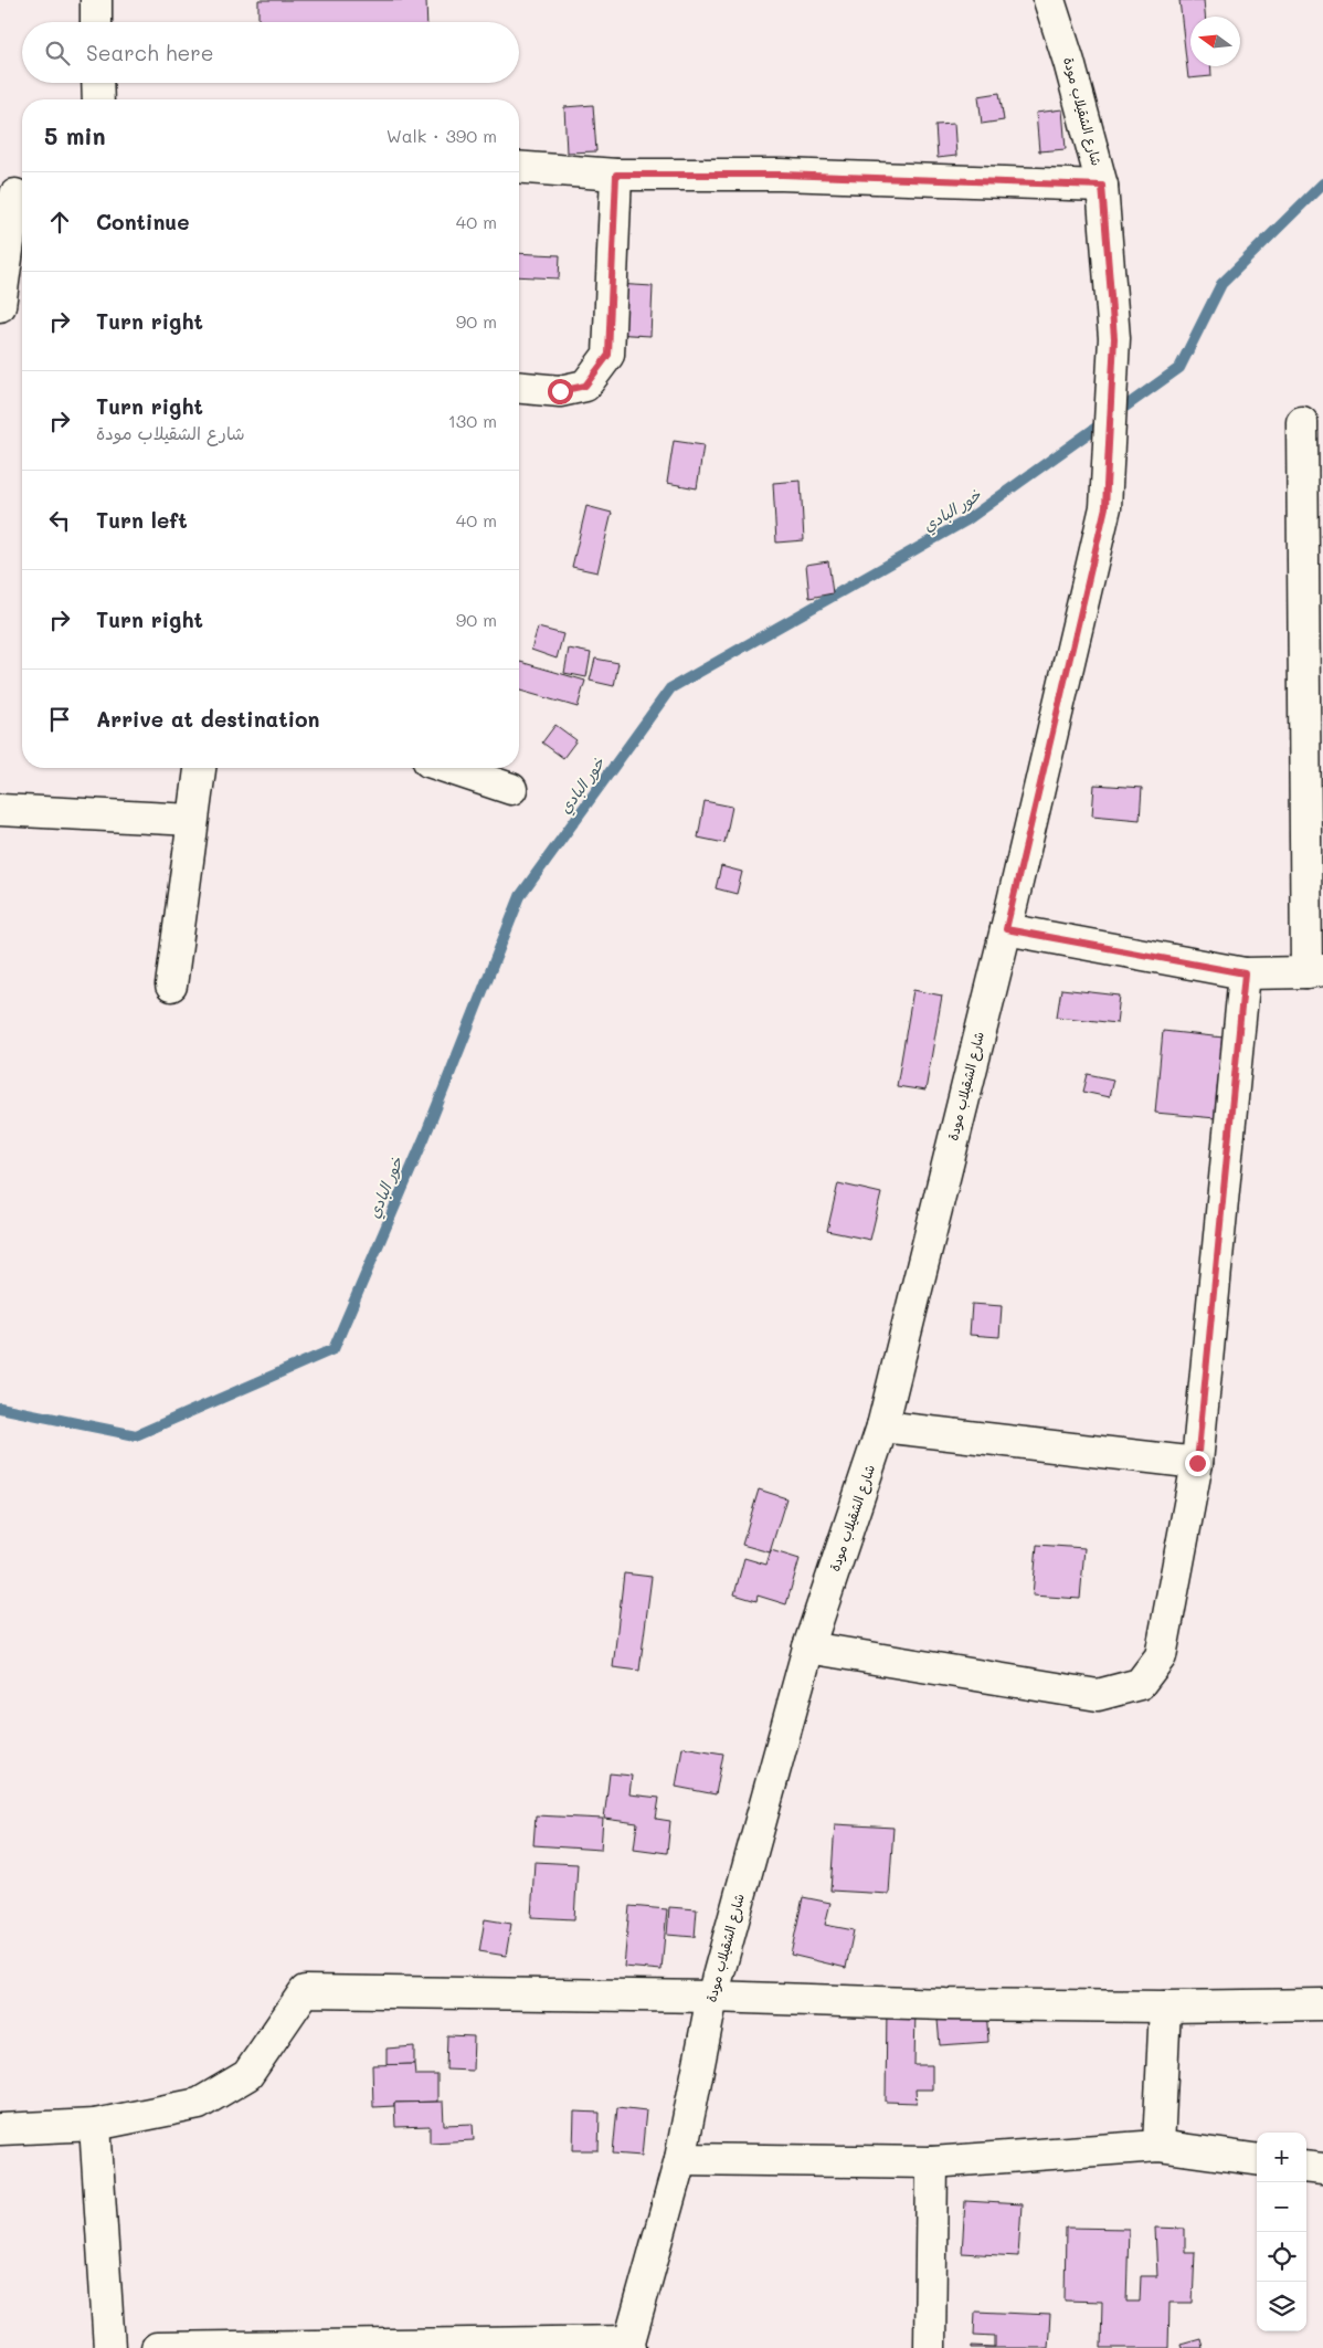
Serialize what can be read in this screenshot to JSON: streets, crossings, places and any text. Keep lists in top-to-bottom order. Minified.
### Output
{"streets":{"street":["شارع الشقيلاب مودة"]},"water":["خور البادي"],"north":"left","page":{"search":"Search here","heading":["5 min","Walk · 390 m"],"list":[["Continue","40 m"],["Turn right","90 m"],["Turn right","شارع الشقيلاب مودة","130 m"],["Turn left","40 m"],["Turn right","90 m"],"Arrive at destination"],"map_buttons":["+","−"]}}
